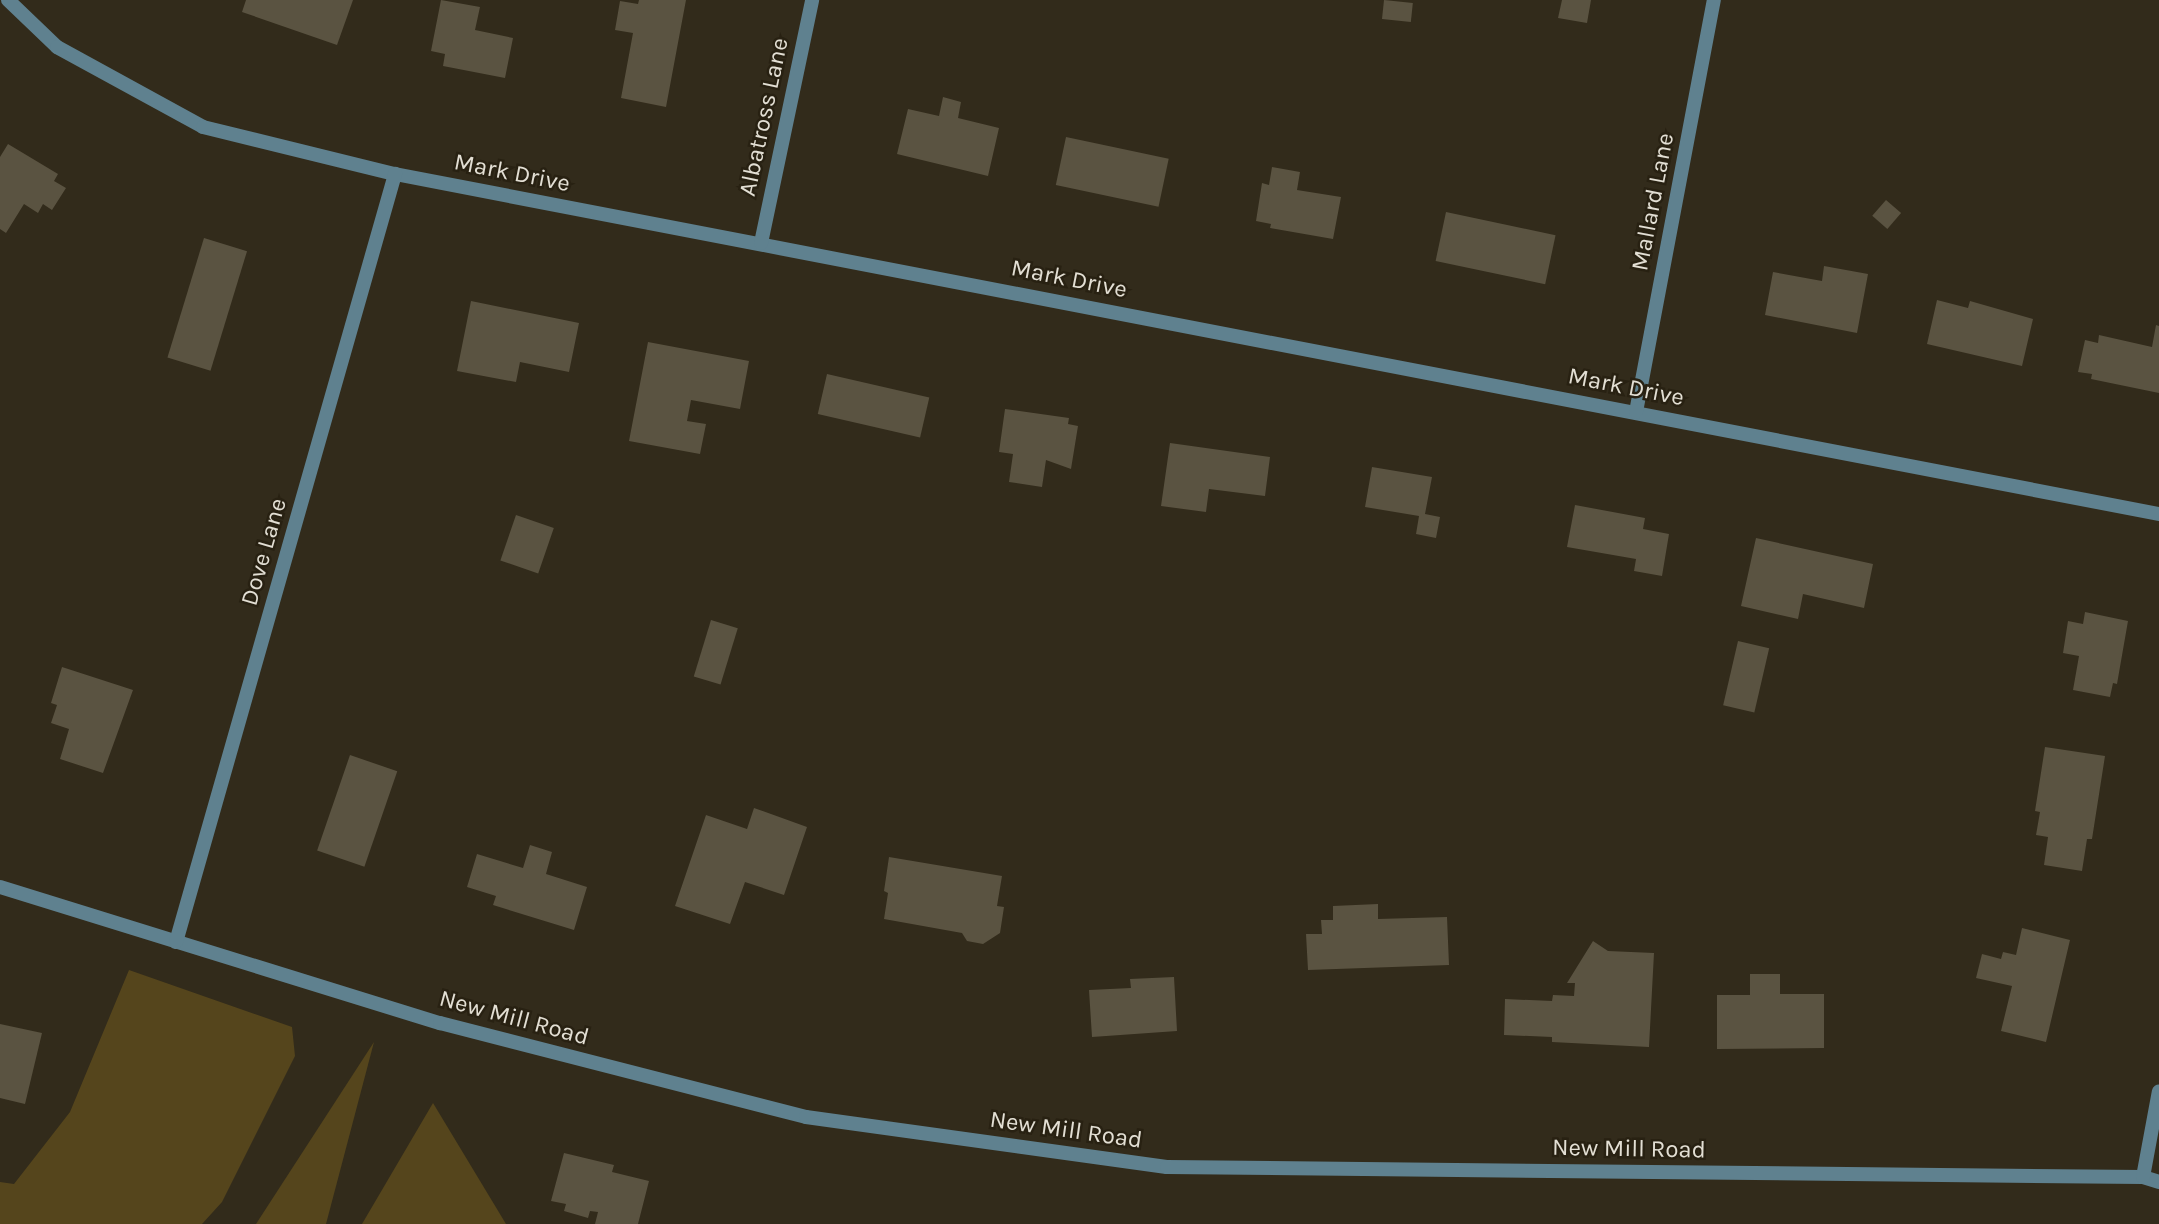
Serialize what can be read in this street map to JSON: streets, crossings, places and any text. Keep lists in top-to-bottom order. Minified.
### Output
{"streets":{"street":["Albatross Lane","Mark Drive","Mallard Lane","Dove Lane","New Mill Road"]},"crossings":[["Albatross Lane","Mark Drive"],["Mark Drive","Mallard Lane"],["Mark Drive","Dove Lane"],["Dove Lane","New Mill Road"]]}
